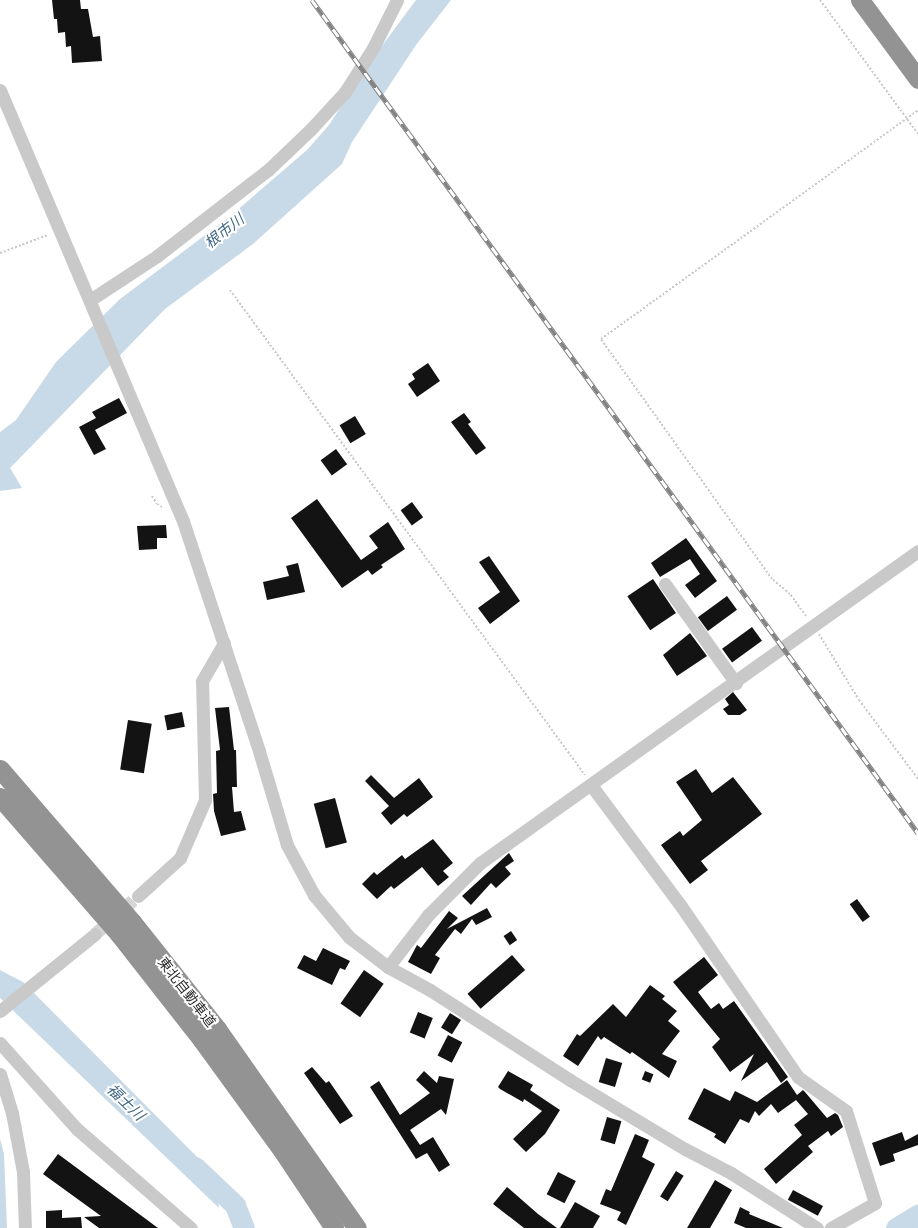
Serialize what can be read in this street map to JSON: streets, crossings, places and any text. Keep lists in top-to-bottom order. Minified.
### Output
{"streets":{"highway":["東北自動車道"]},"water":["根市川","福士川"]}
